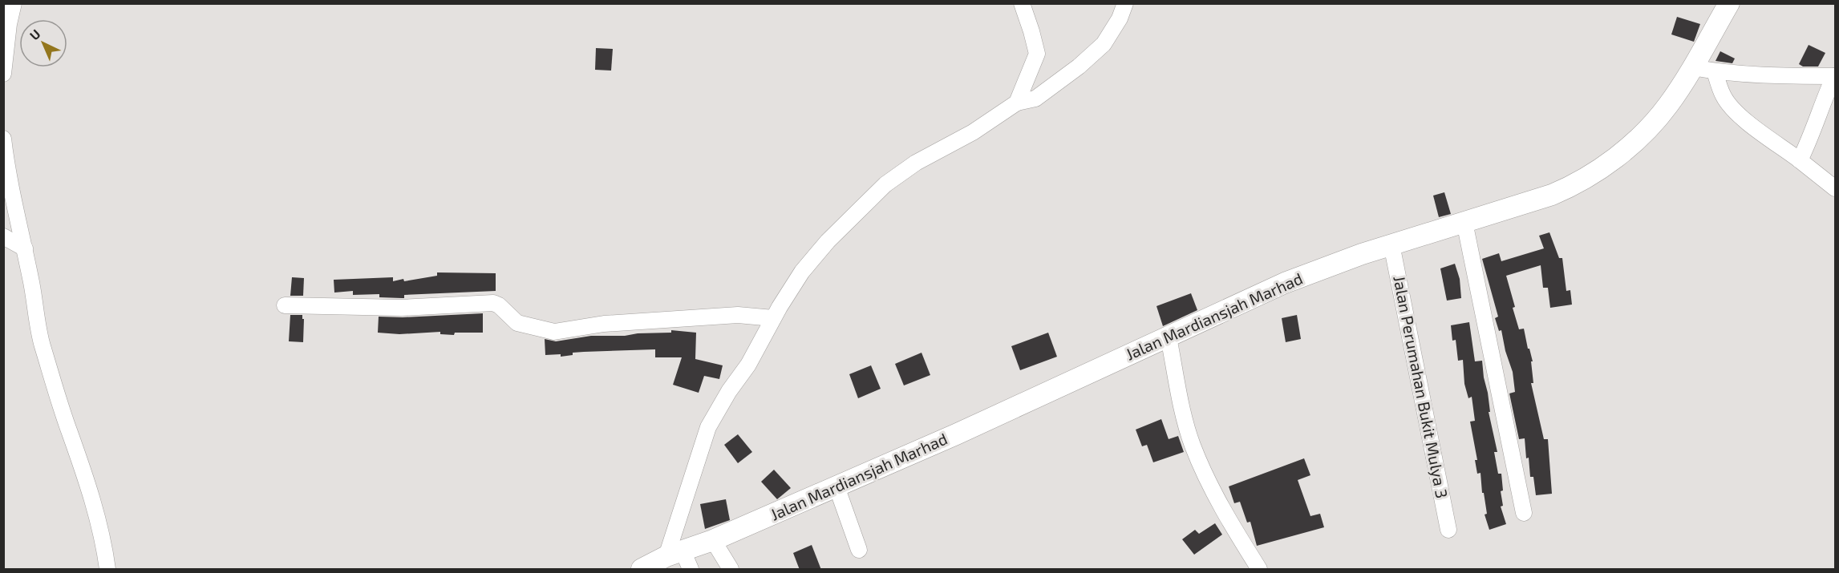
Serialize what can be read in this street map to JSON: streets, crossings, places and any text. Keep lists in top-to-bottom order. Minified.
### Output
{"streets":{"street":["Jalan Mardiansjah Marhad","Jalan Perumahan Bukit Mulya 3"]},"crossings":[["Jalan Mardiansjah Marhad","Jalan Perumahan Bukit Mulya 3"]],"north":"top left"}
